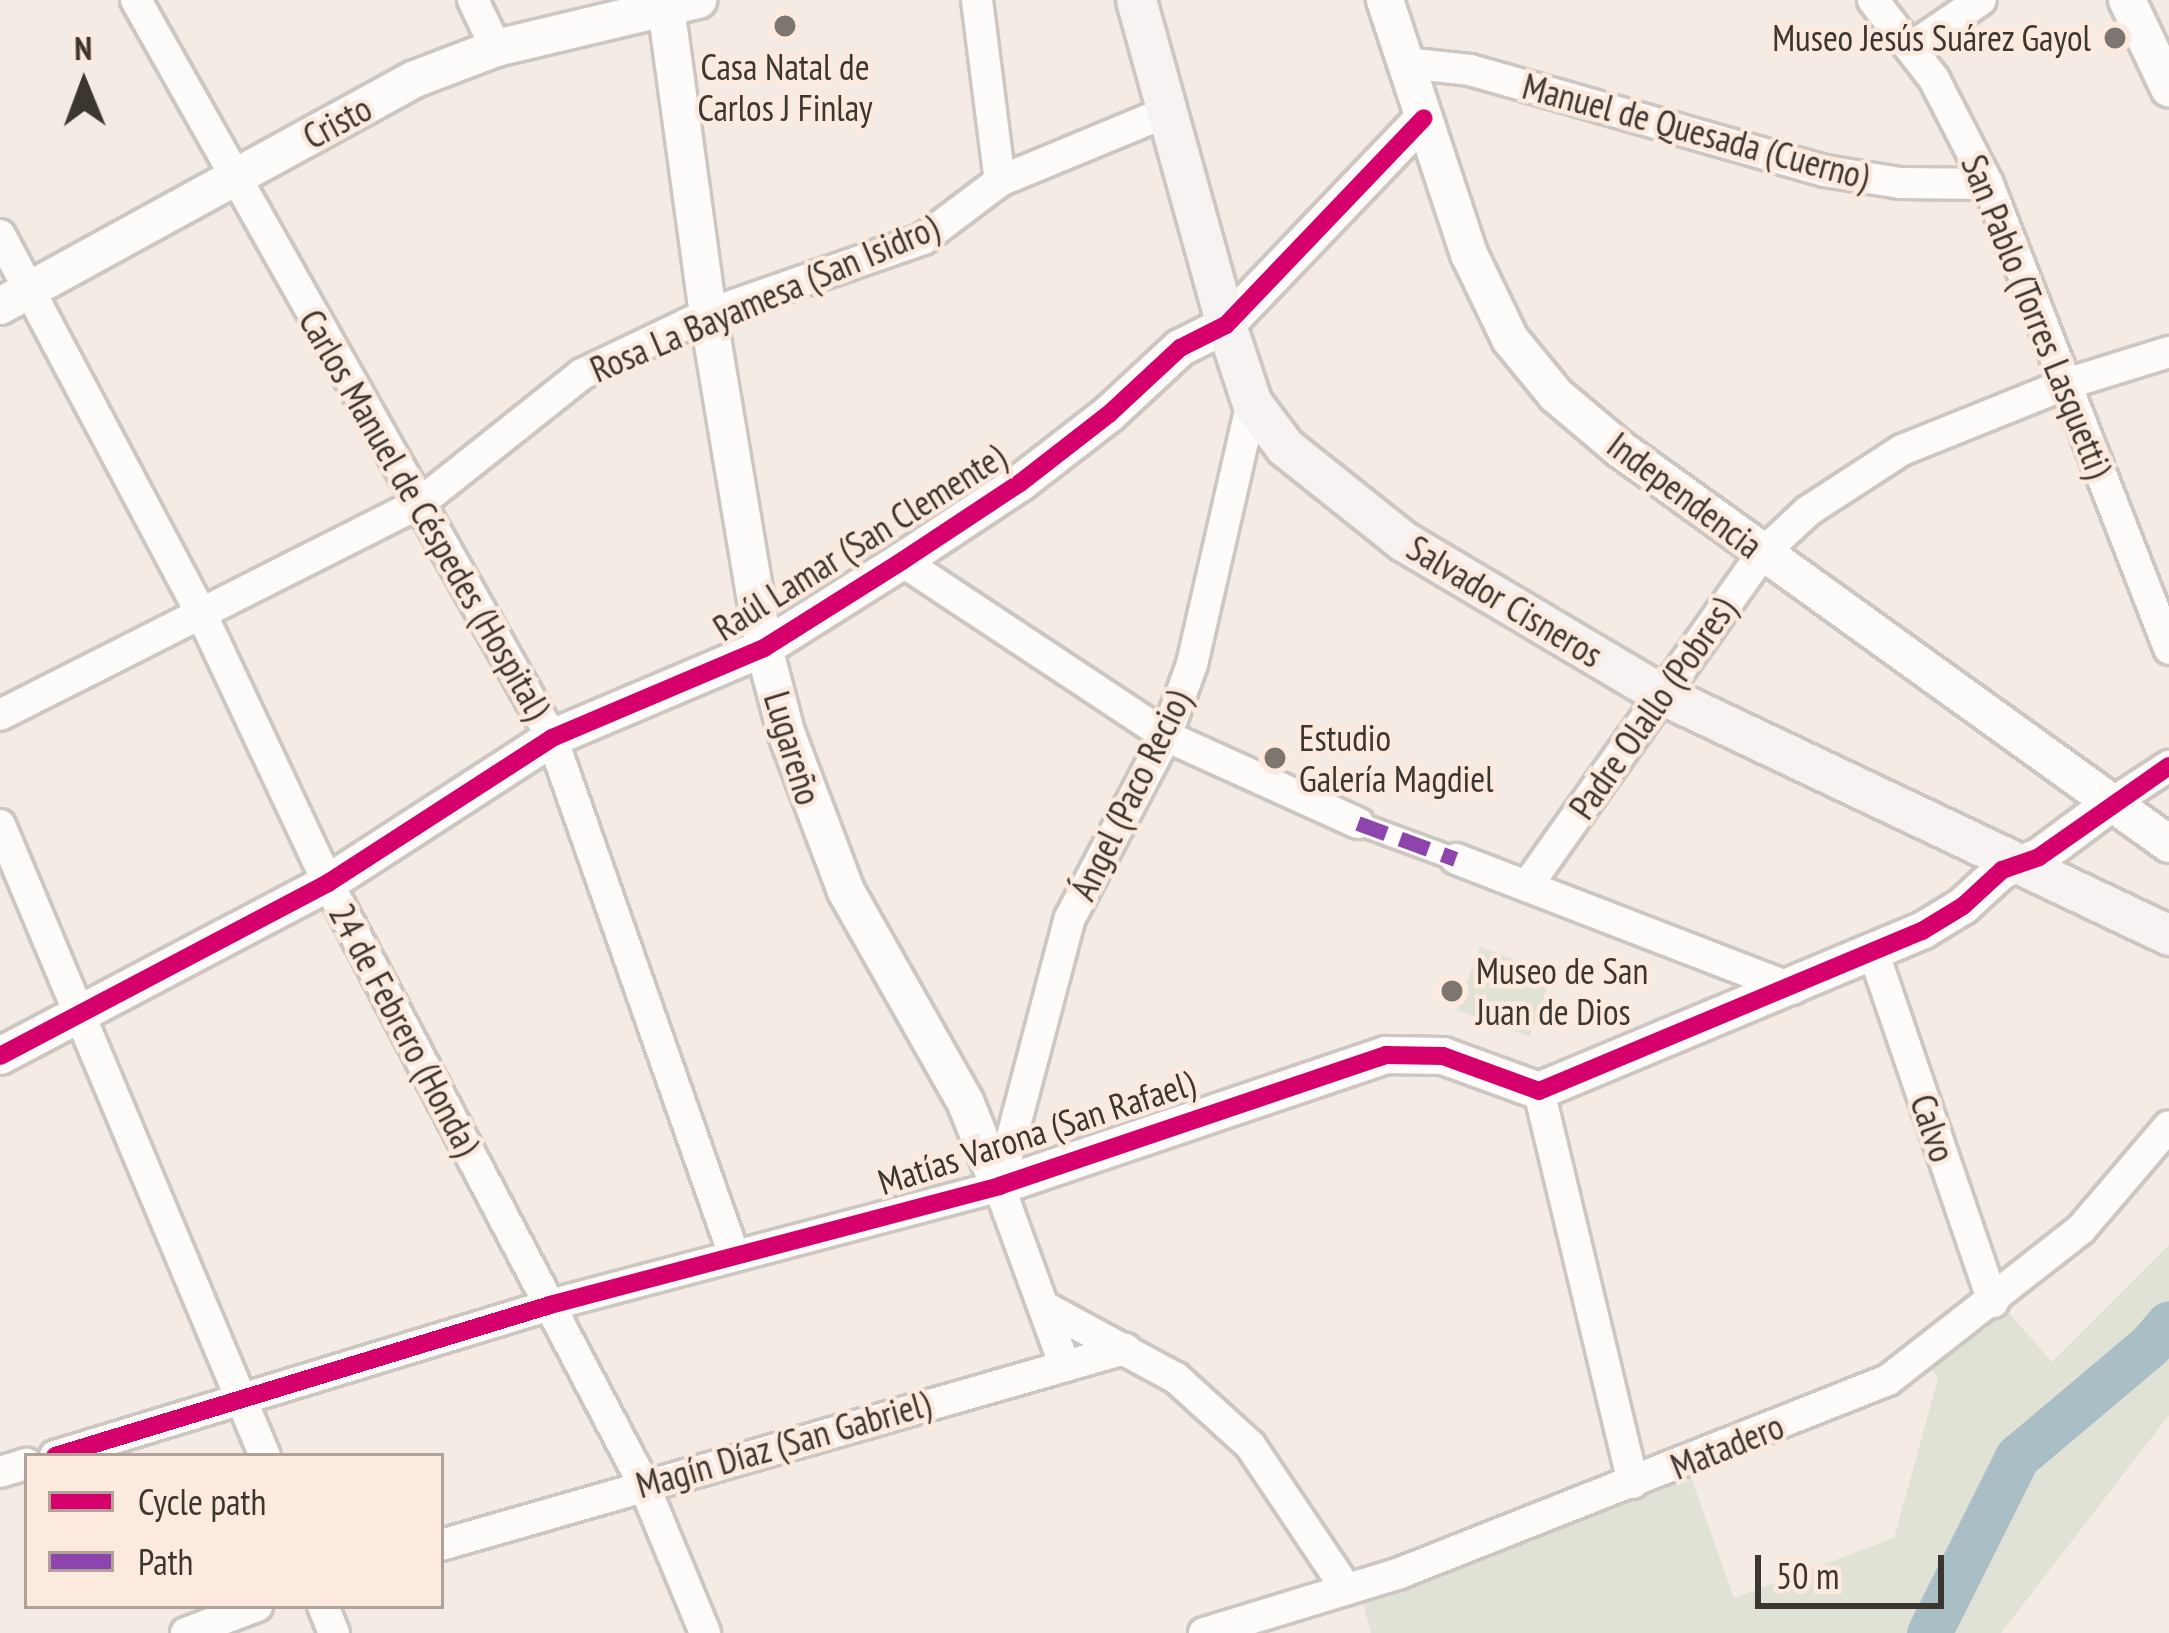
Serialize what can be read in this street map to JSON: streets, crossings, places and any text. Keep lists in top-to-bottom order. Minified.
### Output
{"streets":{"main road":["Salvador Cisneros"],"street":["Cristo","Manuel de Quesada (Cuerno)","Rosa La Bayamesa (San Isidro)","San Pablo (Torres Lasquetti)","Independencia","Carlos Manuel de Céspedes (Hospital)","Raúl Lamar (San Clemente)","Padre Olallo (Pobres)","Lugareño","Ángel (Paco Recio)","24 de Febrero (Honda)","Calvo","Matías Varona (San Rafael)","Magín Díaz (San Gabriel)","Matadero"]},"crossings":[["Cristo","Carlos Manuel de Céspedes (Hospital)"],["Cristo","Lugareño"],["Cristo","24 de Febrero (Honda)"],["Manuel de Quesada (Cuerno)","San Pablo (Torres Lasquetti)"],["Manuel de Quesada (Cuerno)","Independencia"],["Rosa La Bayamesa (San Isidro)","Carlos Manuel de Céspedes (Hospital)"],["Rosa La Bayamesa (San Isidro)","Salvador Cisneros"],["Rosa La Bayamesa (San Isidro)","Lugareño"],["Rosa La Bayamesa (San Isidro)","24 de Febrero (Honda)"],["San Pablo (Torres Lasquetti)","Padre Olallo (Pobres)"],["Independencia","Raúl Lamar (San Clemente)"],["Independencia","Padre Olallo (Pobres)"],["Carlos Manuel de Céspedes (Hospital)","Raúl Lamar (San Clemente)"],["Carlos Manuel de Céspedes (Hospital)","Matías Varona (San Rafael)"],["Raúl Lamar (San Clemente)","Salvador Cisneros"],["Raúl Lamar (San Clemente)","Lugareño"],["Raúl Lamar (San Clemente)","24 de Febrero (Honda)"],["Salvador Cisneros","Padre Olallo (Pobres)"],["Salvador Cisneros","Ángel (Paco Recio)"],["Lugareño","Ángel (Paco Recio)"],["Lugareño","Matías Varona (San Rafael)"],["Lugareño","Magín Díaz (San Gabriel)"],["Ángel (Paco Recio)","Matías Varona (San Rafael)"],["24 de Febrero (Honda)","Matías Varona (San Rafael)"],["24 de Febrero (Honda)","Magín Díaz (San Gabriel)"],["Calvo","Matadero"]],"places":["Casa Natal de Carlos J Finlay","Museo Jesús Suárez Gayol","Estudio Galería Magdiel","Museo de San Juan de Dios"],"legend":["Cycle path","Path"],"scale_bar":"50 m","north":"top"}
